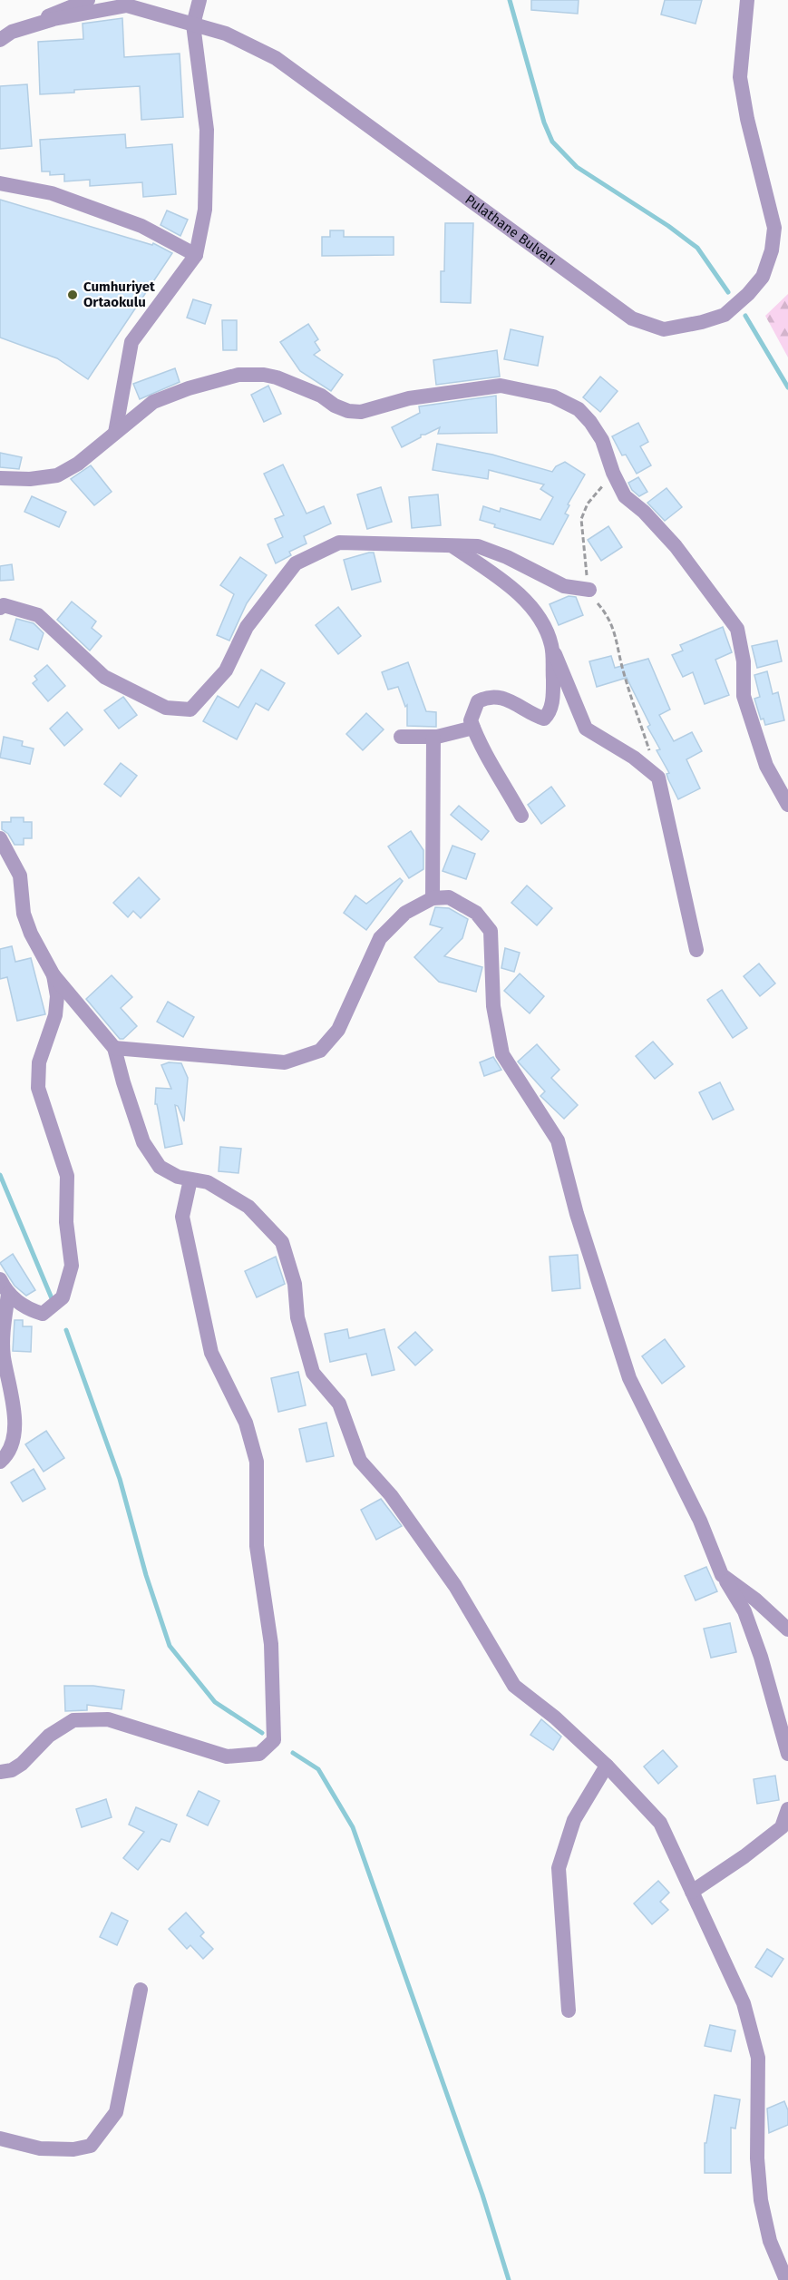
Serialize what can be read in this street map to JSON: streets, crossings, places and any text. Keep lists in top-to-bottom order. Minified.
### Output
{"streets":{"street":["Pulathane Bulvarı"]},"places":["Cumhuriyet Ortaokulu"]}
